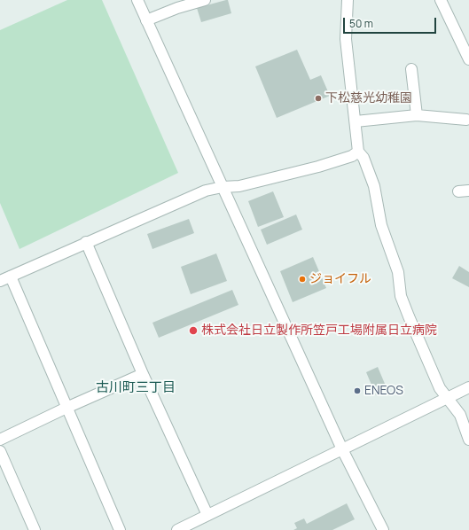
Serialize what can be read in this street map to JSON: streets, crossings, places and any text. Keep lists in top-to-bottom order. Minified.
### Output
{"districts":["古川町三丁目"],"places":["下松慈光幼稚園","ジョイフル","株式会社日立製作所笠戸工場附属日立病院","ENEOS"],"scale_bar":"50 m"}
